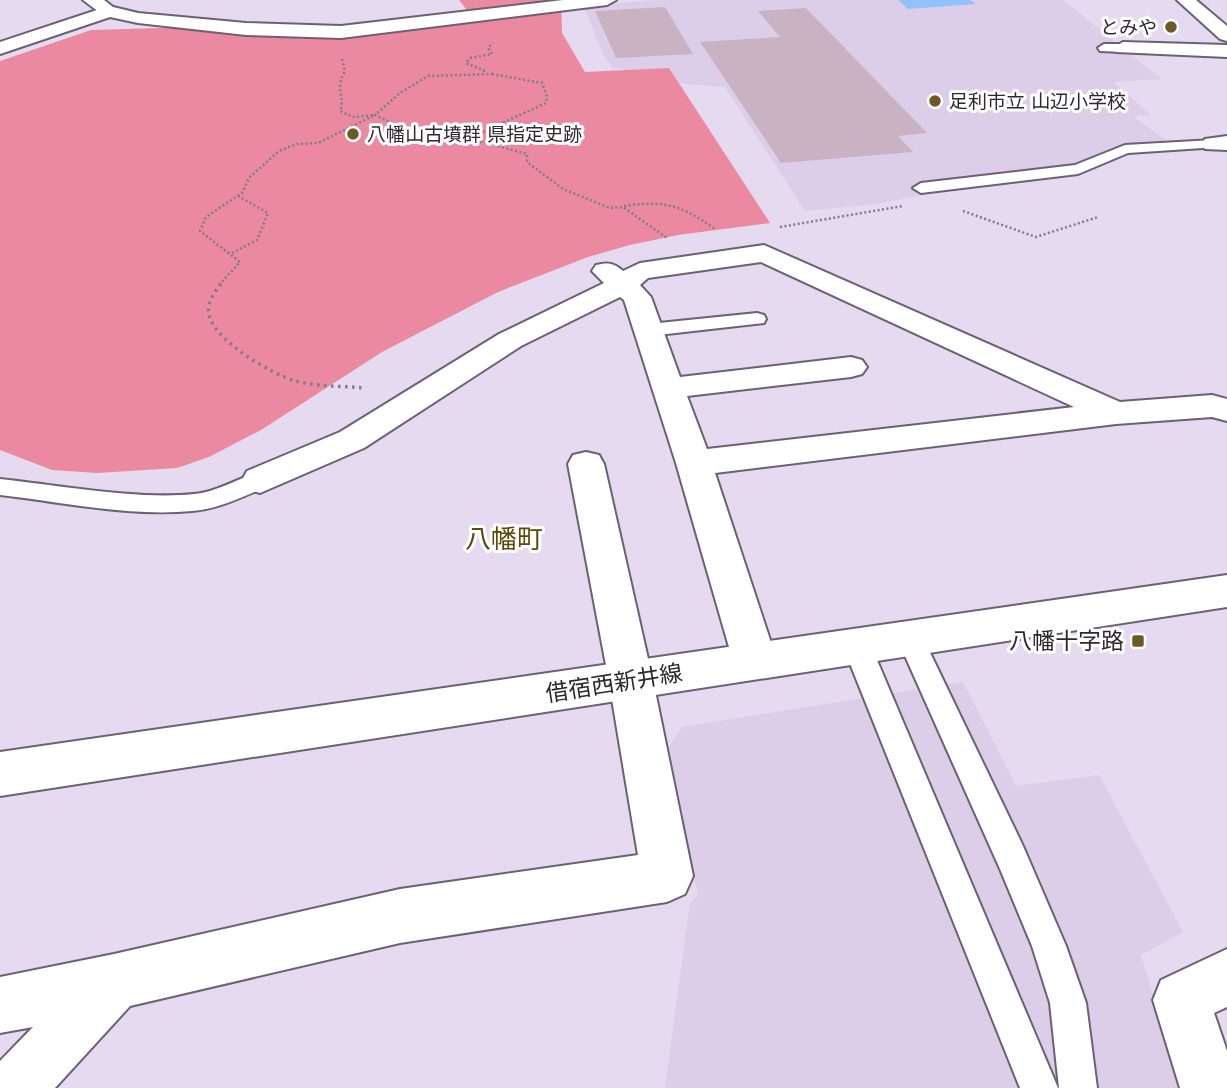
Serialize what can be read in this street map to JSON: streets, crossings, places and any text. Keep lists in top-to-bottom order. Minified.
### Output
{"streets":{"street":["借宿西新井線"]},"districts":["八幡町"],"places":{"other":["とみや","足利市立 山辺小学校","八幡山古墳群 県指定史跡"],"transit":["八幡十字路"]}}
